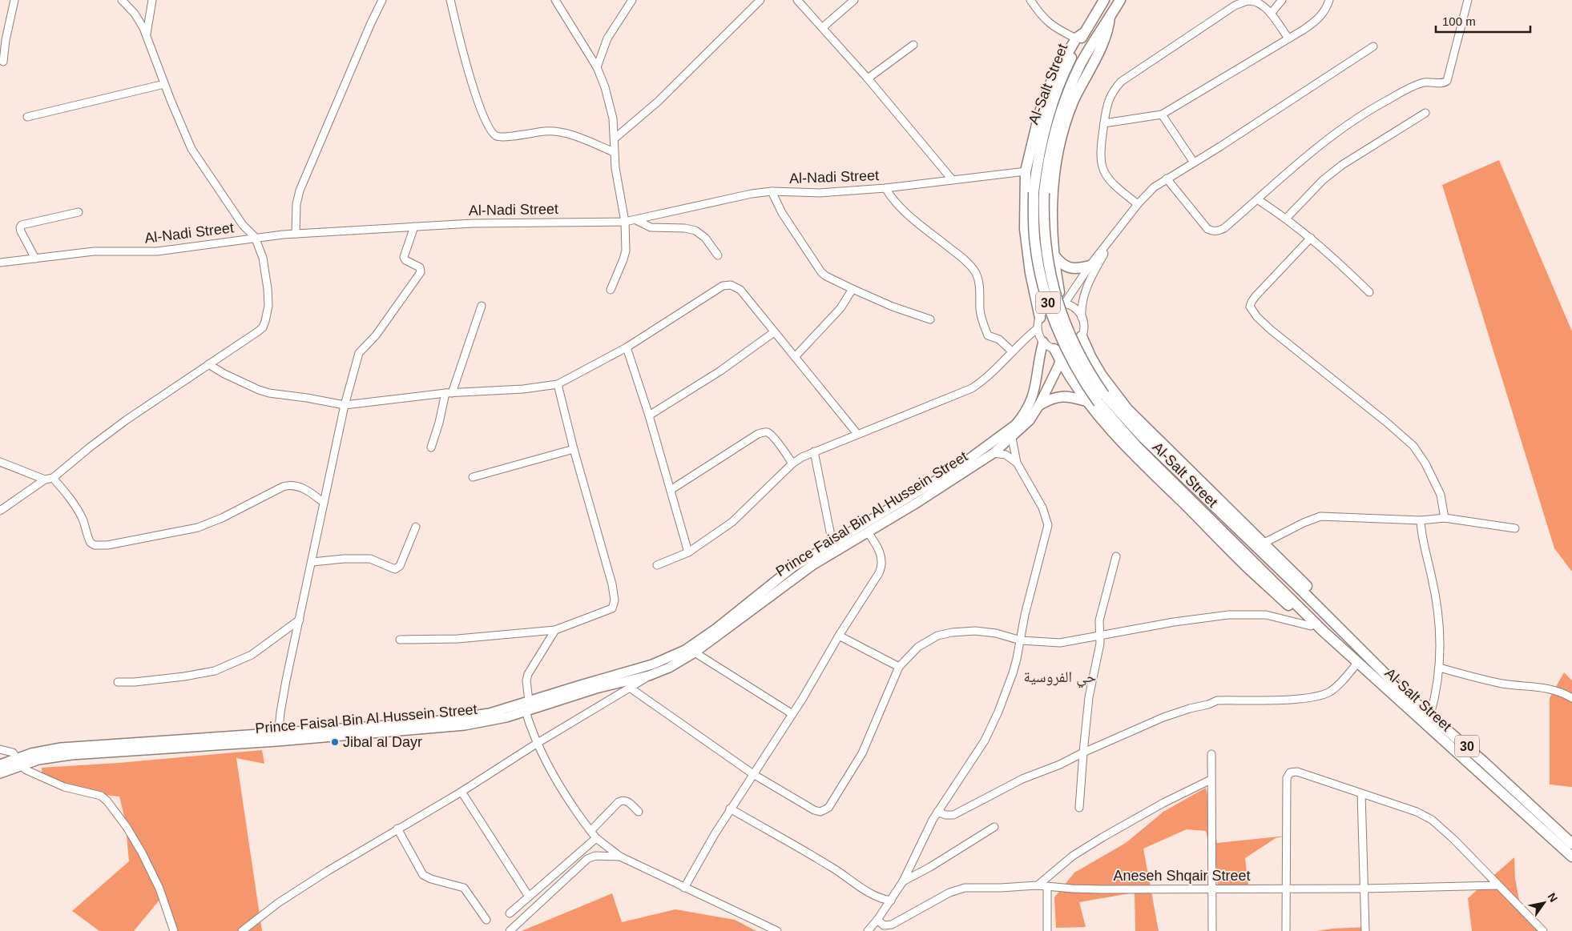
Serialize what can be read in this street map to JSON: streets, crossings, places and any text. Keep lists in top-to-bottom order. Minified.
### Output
{"streets":{"main road":["Al-Salt Street","30"],"street":["Al-Nadi Street","Prince Faisal Bin Al Hussein Street","Aneseh Shqair Street"]},"districts":["حي الفروسية"],"places":["Jibal al Dayr"],"scale_bar":"100 m","north":"top right"}
